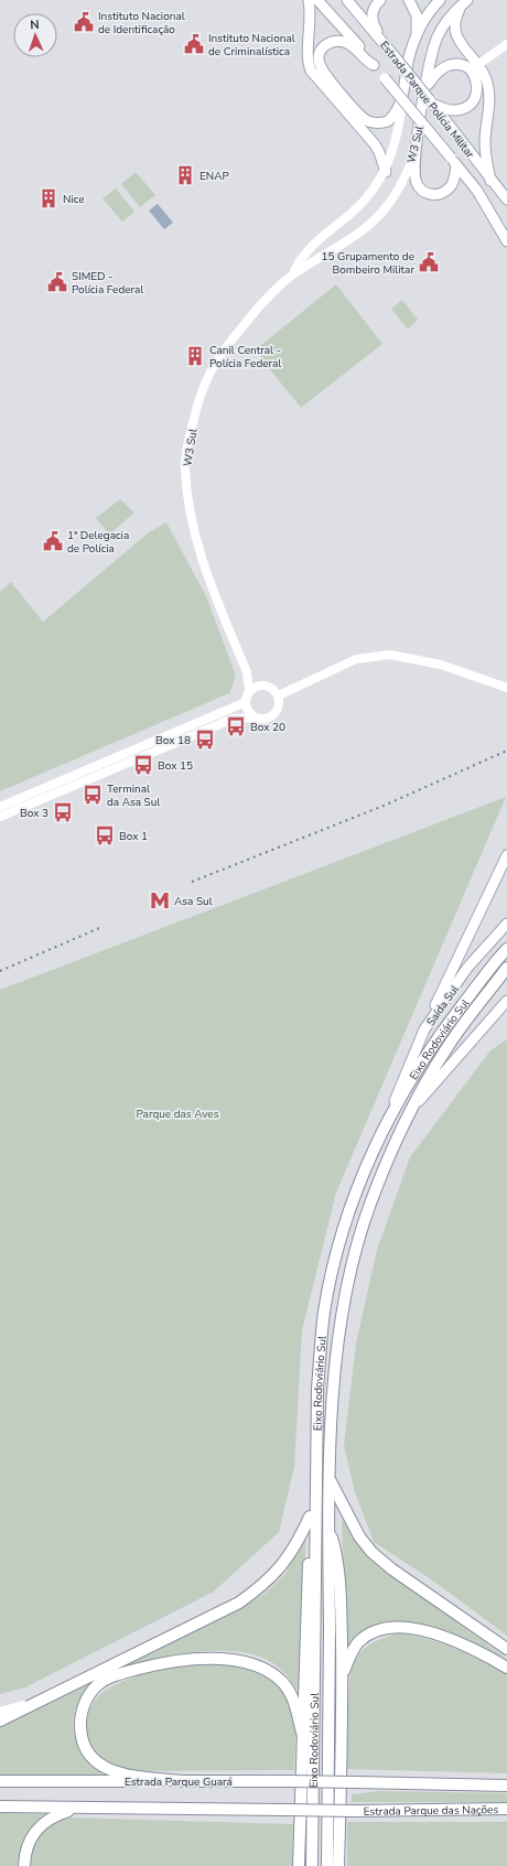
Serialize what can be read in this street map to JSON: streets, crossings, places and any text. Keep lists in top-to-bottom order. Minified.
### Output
{"streets":{"highway":["Eixo Rodoviário Sul","Estrada Parque Guará","Estrada Parque das Nações"],"main road":["Estrada Parque Polícia Militar","W3 Sul","Saída Sul"]},"crossings":[["Saída Sul","Eixo Rodoviário Sul"]],"parks":["Parque das Aves"],"places":{"public building":["Instituto Nacional de Identificação","Instituto Nacional de Criminalística","15 Grupamento de Bombeiro Militar","SIMED - Polícia Federal","1ª Delegacia de Polícia"],"building":["ENAP","Nice","Canil Central - Polícia Federal"],"bus stop":["Box 20","Box 18","Box 15","Terminal da Asa Sul","Box 3","Box 1"],"metro station":["Asa Sul"]},"north":"top"}
